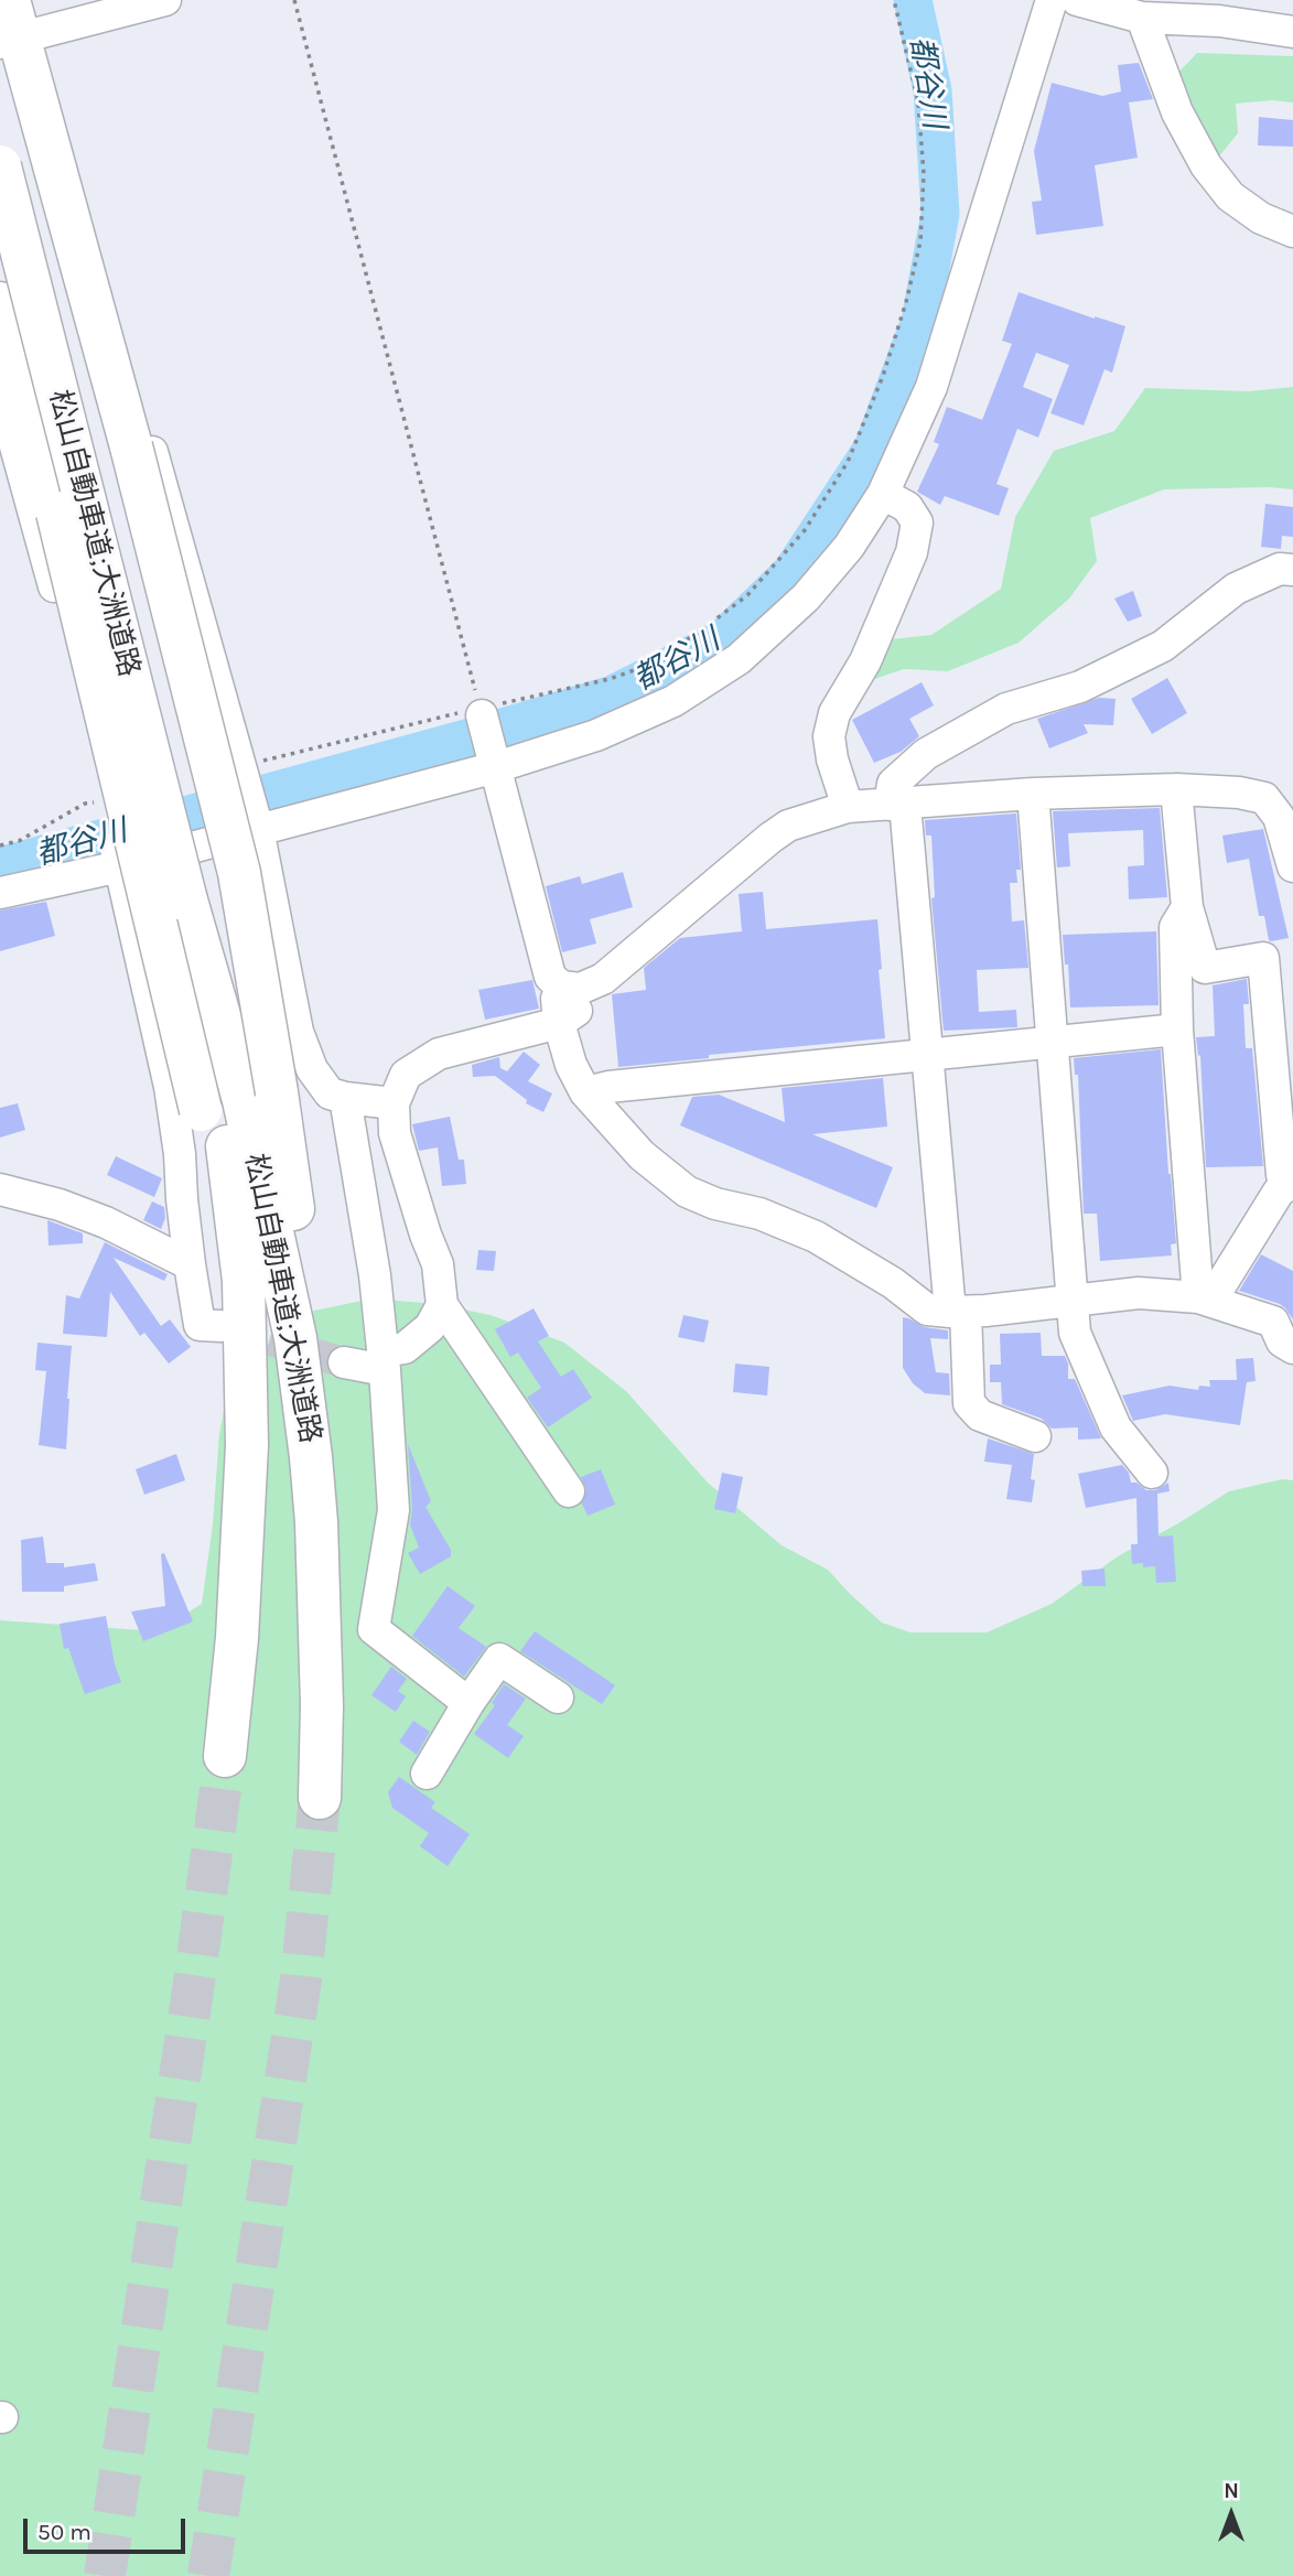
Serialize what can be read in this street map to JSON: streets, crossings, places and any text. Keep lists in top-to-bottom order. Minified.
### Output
{"streets":{"highway":["松山自動車道;大洲道路"]},"water":["都谷川"],"scale_bar":"50 m","north":"top"}
